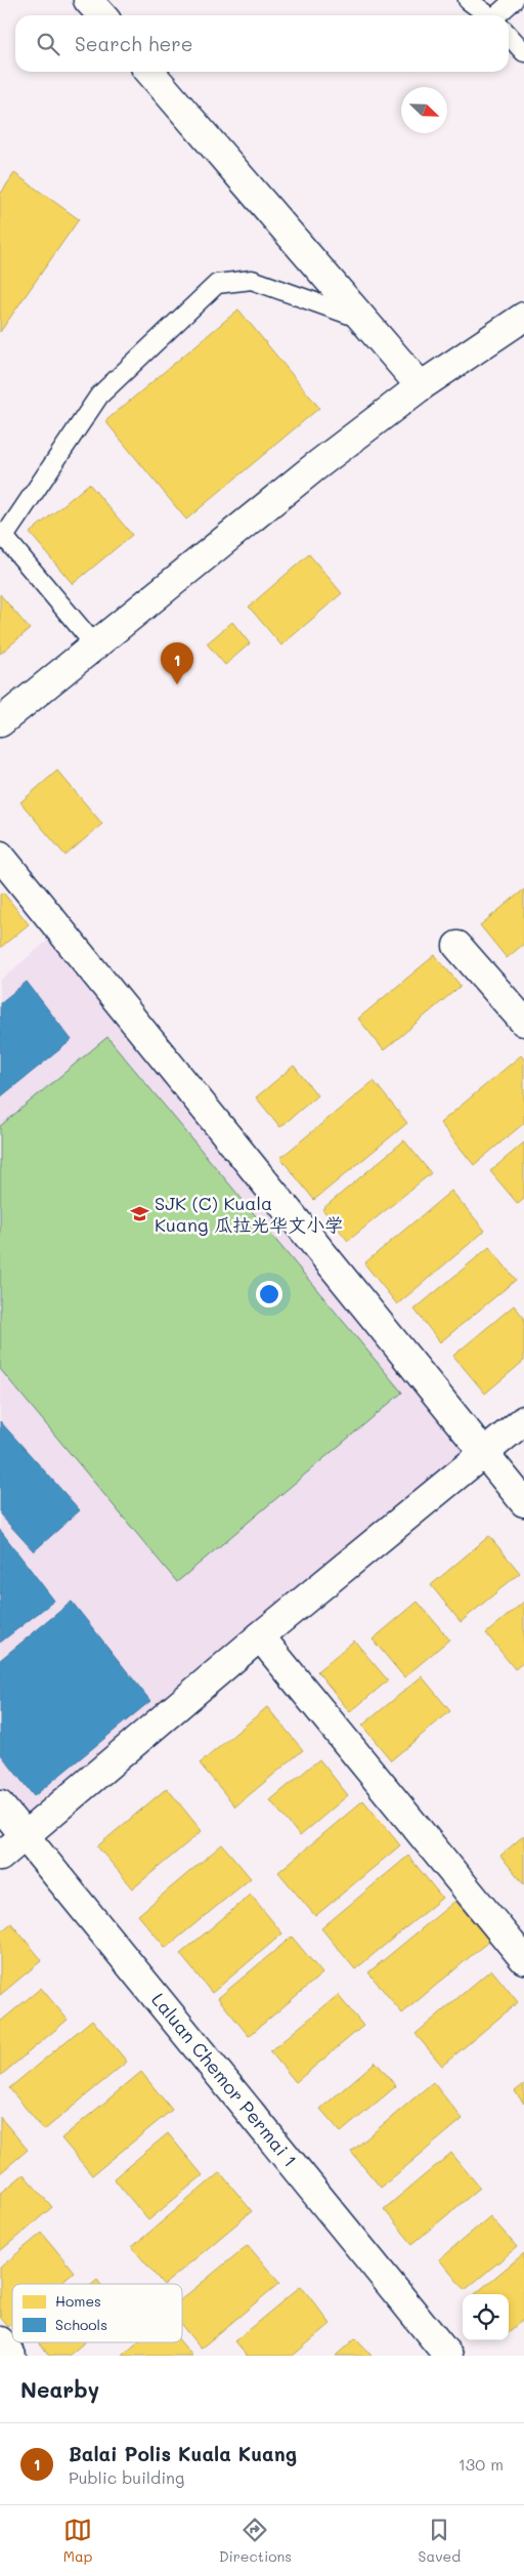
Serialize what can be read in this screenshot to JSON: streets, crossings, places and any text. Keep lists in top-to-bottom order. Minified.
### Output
{"streets":{"street":["Laluan Chemor Permai 1"]},"places":{"school or university":["SJK (C) Kuala Kuang 瓜拉光华文小学"]},"legend":["Homes","Schools"],"north":"bottom right","page":{"search":"Search here","pins":"1","heading":"Nearby","list":[{"mark":"1","name":"Balai Polis Kuala Kuang","note":"Public building","value":"130 m"}],"nav":["Map","Directions","Saved"]}}
